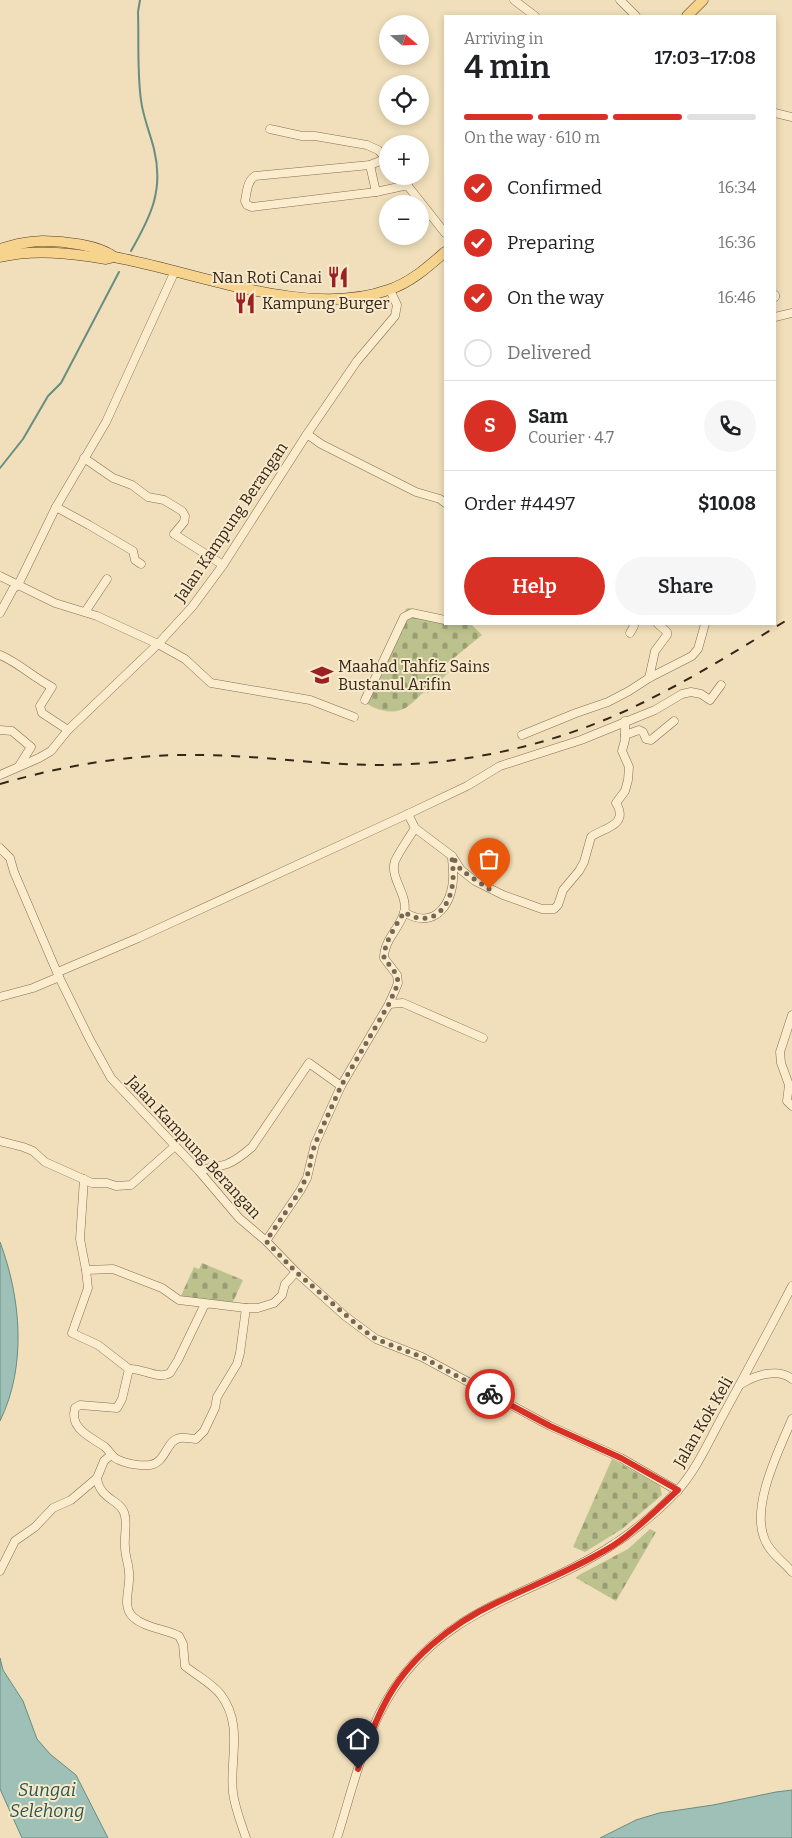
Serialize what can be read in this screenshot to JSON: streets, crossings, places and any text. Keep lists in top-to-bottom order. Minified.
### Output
{"streets":{"street":["Jalan Kampung Berangan","Jalan Kok Keli"]},"crossings":[["Jalan Kampung Berangan","Jalan Kok Keli"]],"water":["Sungai Selehong"],"places":{"restaurant":["Nan Roti Canai","Kampung Burger"],"school or university":["Maahad Tahfiz Sains Bustanul Arifin"]},"north":"right","page":{"map_buttons":["+","−"],"heading":["4 min","Arriving in","17:03–17:08"],"panel":["Sam","Courier · 4.7","Order #4497","$10.08"],"bar":"On the way · 610 m","list":[["Confirmed","16:34"],["Preparing","16:36"],["On the way","16:46"],"Delivered"],"round":"S","buttons":["Help","Share"]}}
